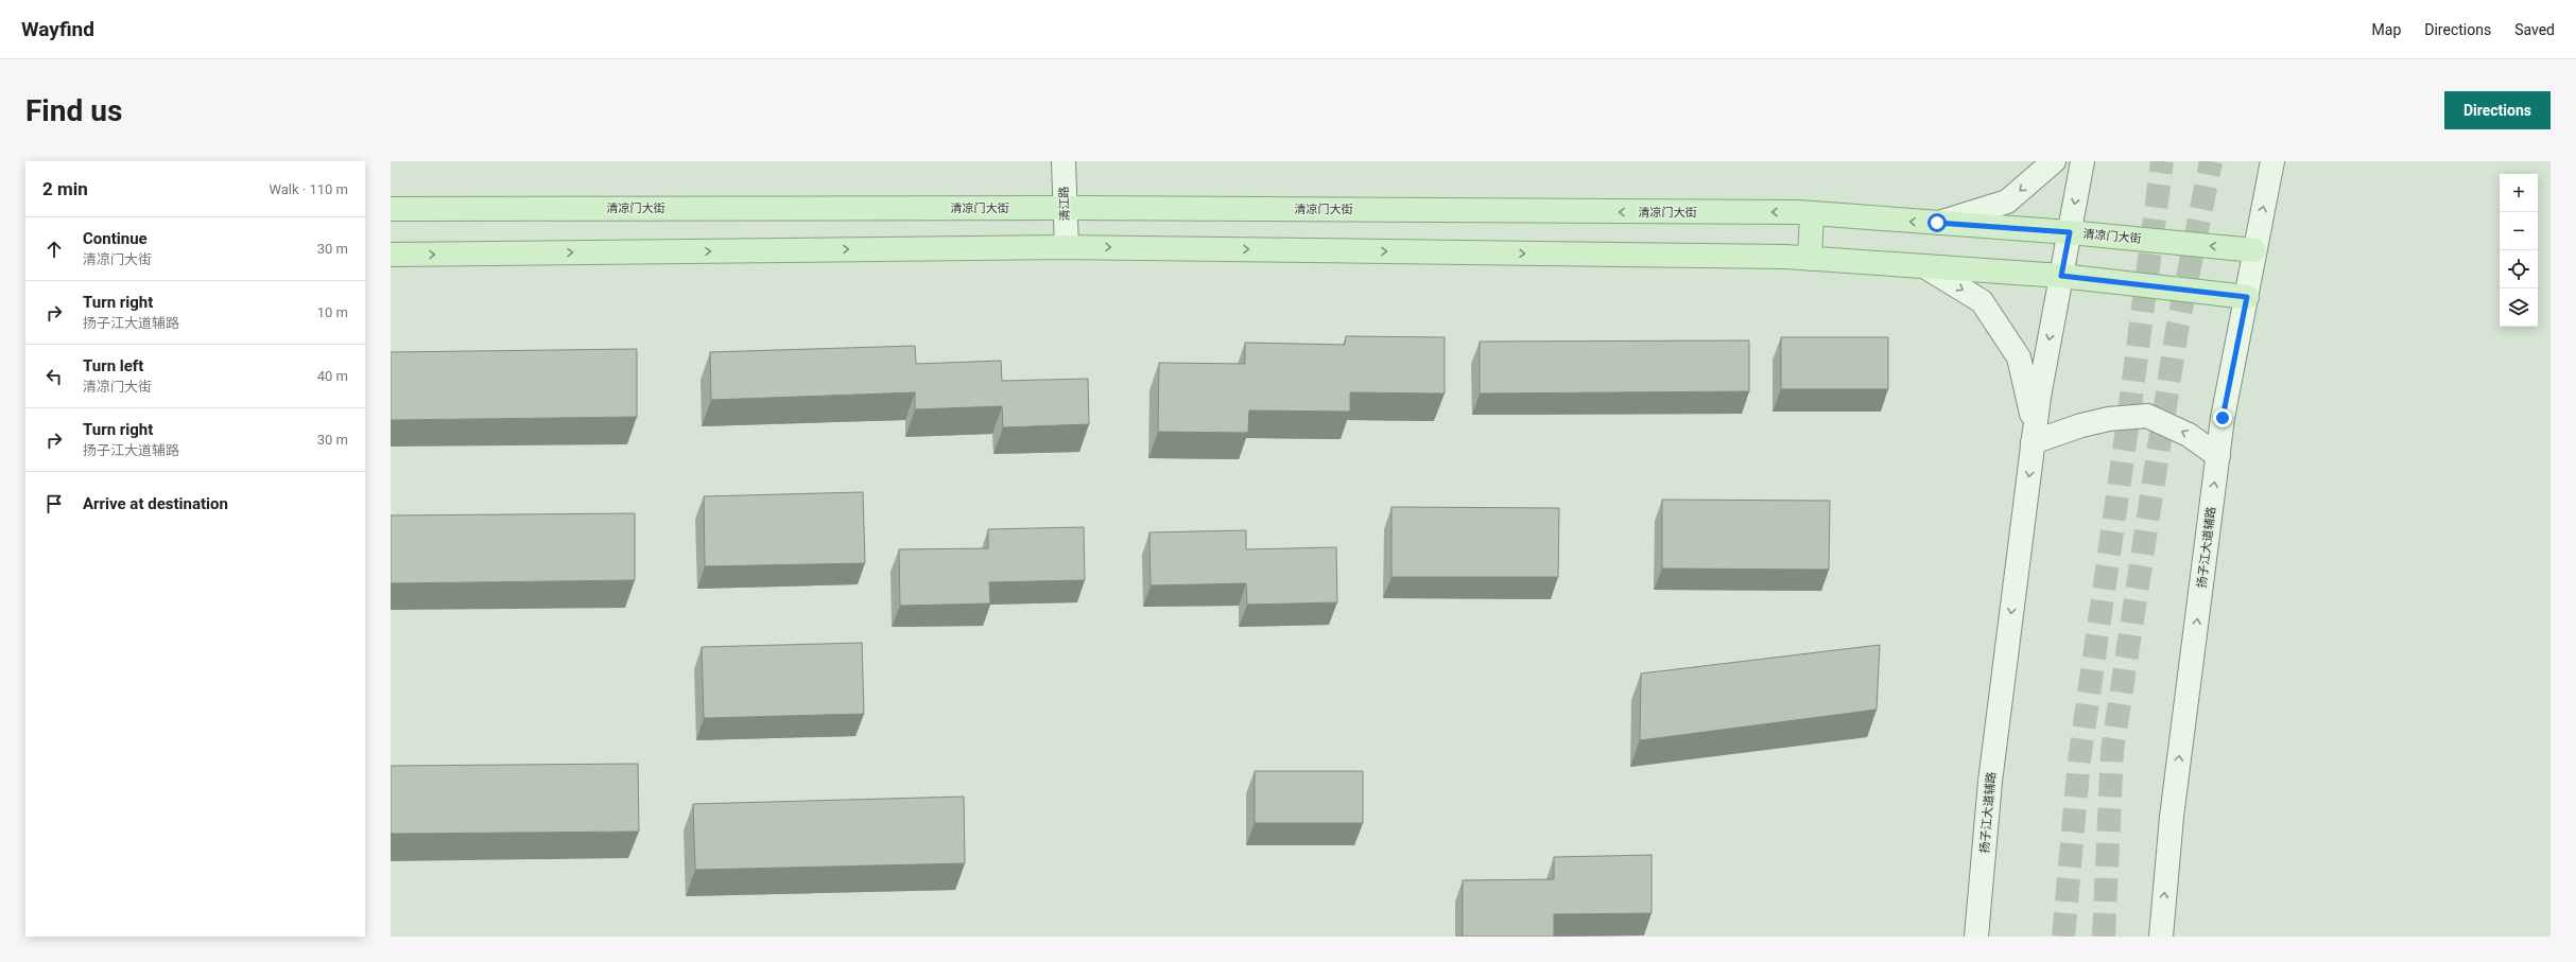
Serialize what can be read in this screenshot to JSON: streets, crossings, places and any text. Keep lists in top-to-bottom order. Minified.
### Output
{"streets":{"main road":["清江路","清凉门大街","扬子江大道辅路"]},"crossings":[["清江路","清凉门大街"],["清凉门大街","扬子江大道辅路"]],"page":{"header":"Wayfind","nav":["Map","Directions","Saved"],"buttons":"Directions","title":"Find us","heading":["2 min","Walk · 110 m"],"map_buttons":["+","−"],"list":[["Continue","清凉门大街","30 m"],["Turn right","扬子江大道辅路","10 m"],["Turn left","清凉门大街","40 m"],["Turn right","扬子江大道辅路","30 m"],"Arrive at destination"]}}
